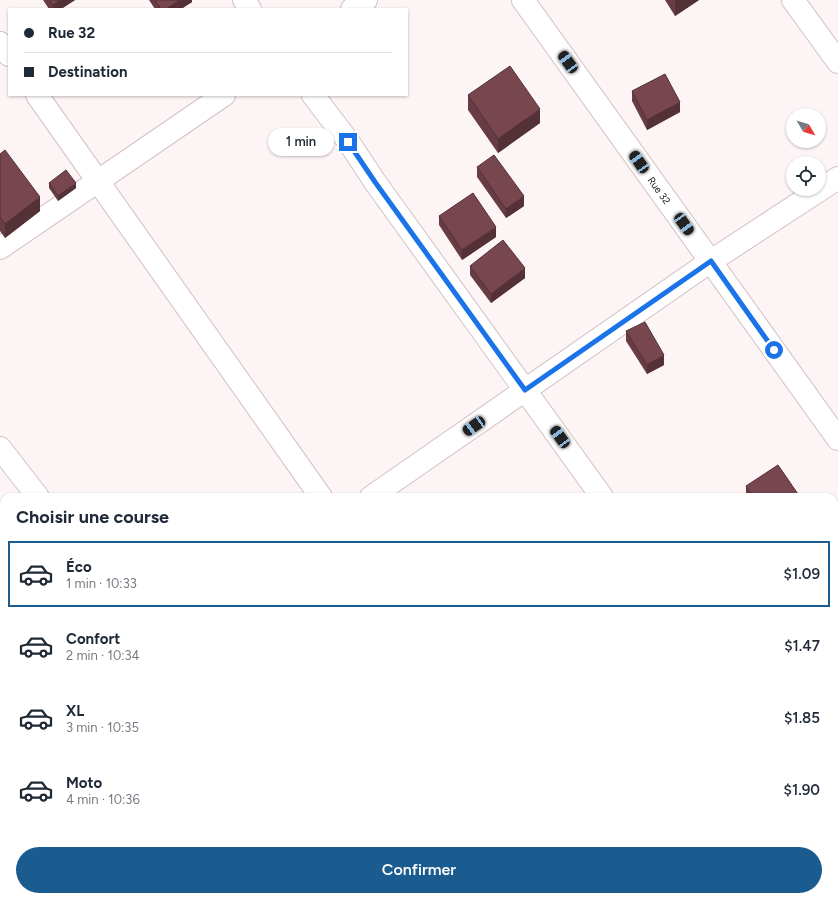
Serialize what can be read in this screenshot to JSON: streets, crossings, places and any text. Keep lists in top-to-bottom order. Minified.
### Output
{"streets":{"street":["Rue 32"]},"north":"bottom right","page":{"banner":["Rue 32","Destination"],"bubble":"1 min","heading":"Choisir une course","list":[{"name":"Éco","note":"1 min · 10:33","value":"$1.09"},{"name":"Confort","note":"2 min · 10:34","value":"$1.47"},{"name":"XL","note":"3 min · 10:35","value":"$1.85"},{"name":"Moto","note":"4 min · 10:36","value":"$1.90"}],"buttons":"Confirmer"}}
